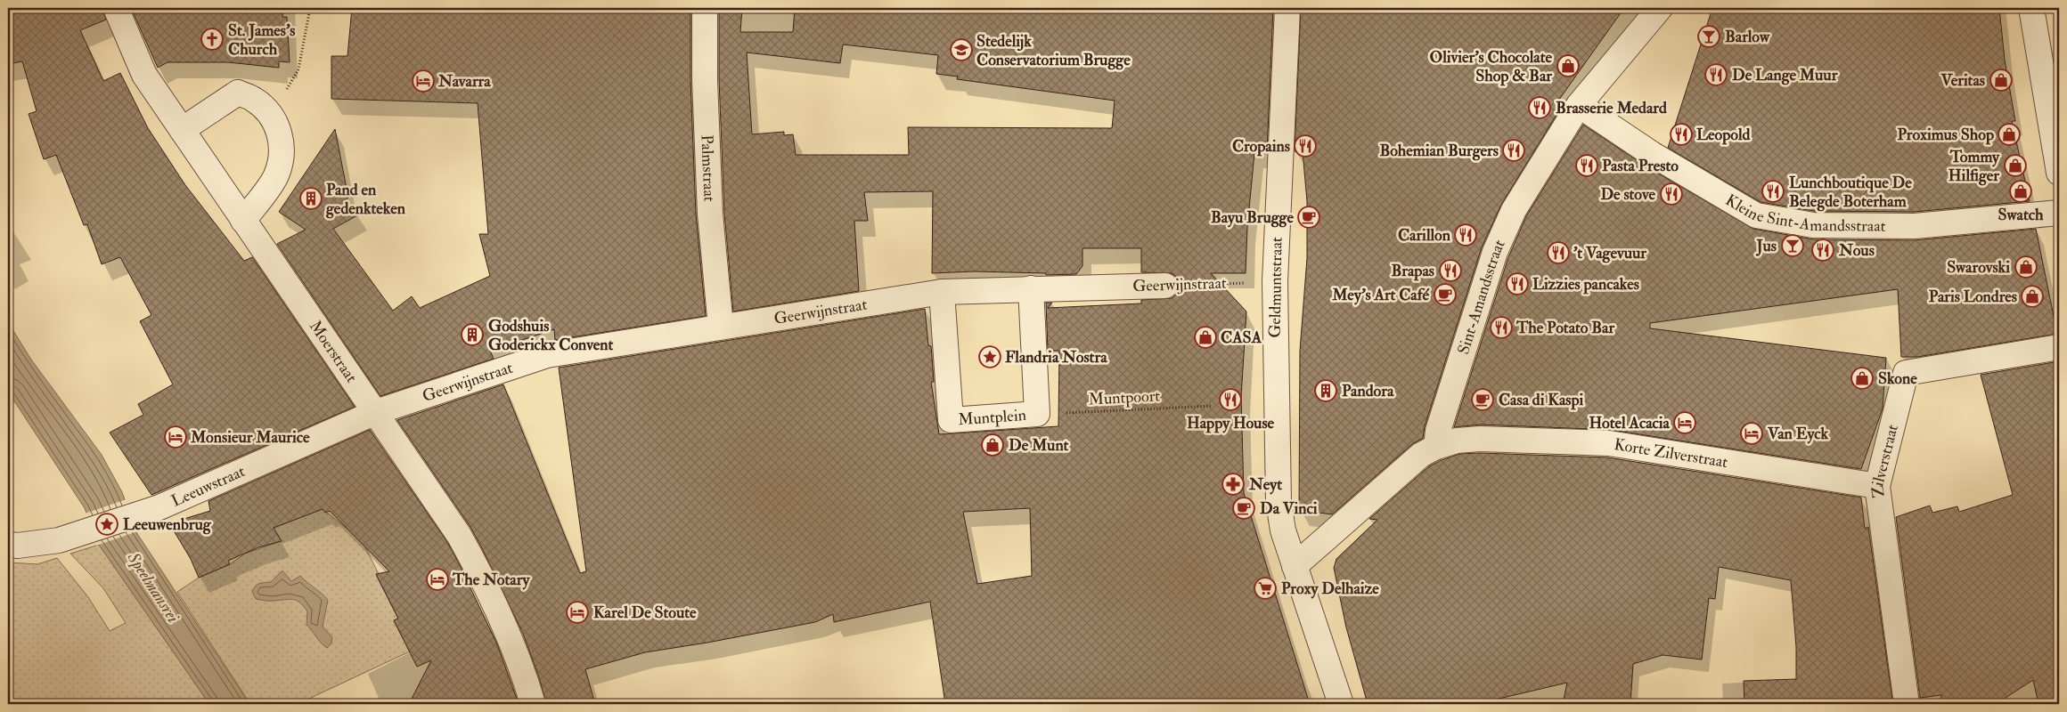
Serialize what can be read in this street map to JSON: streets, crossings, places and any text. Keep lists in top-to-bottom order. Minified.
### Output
{"streets":{"street":["Palmstraat","Kleine Sint-Amandsstraat","Geerwijnstraat","Geldmuntstraat","Sint-Amandsstraat","Moerstraat","Muntplein","Korte Zilverstraat","Zilverstraat","Leeuwstraat"],"path":["Muntpoort"]},"crossings":[["Palmstraat","Geerwijnstraat"],["Kleine Sint-Amandsstraat","Sint-Amandsstraat"],["Geerwijnstraat","Geldmuntstraat"],["Geerwijnstraat","Moerstraat"],["Geerwijnstraat","Muntplein"],["Geerwijnstraat","Leeuwstraat"],["Sint-Amandsstraat","Korte Zilverstraat"],["Moerstraat","Leeuwstraat"],["Muntpoort","Muntplein"],["Korte Zilverstraat","Zilverstraat"]],"water":["Speelmansrei"],"places":{"bar":["Barlow","Jus"],"church":["St. James's Church"],"school or university":["Stedelijk Conservatorium Brugge"],"shop":["Olivier's Chocolate Shop & Bar","Veritas","Proximus Shop","Tommy Hilfiger","Swatch","Swarovski","Paris Londres","CASA","Skone","De Munt"],"restaurant":["De Lange Muur","Brasserie Medard","Leopold","Cropains","Bohemian Burgers","Pasta Presto","Lunchboutique De Belegde Boterham","De stove","Carillon","Nous","'t Vagevuur","Brapas","Lizzies pancakes","The Potato Bar","Happy House"],"hotel":["Navarra","Hotel Acacia","Van Eyck","Monsieur Maurice","The Notary","Karel De Stoute"],"building":["Pand en gedenkteken","Godshuis Goderickx Convent","Pandora"],"cafe":["Bayu Brugge","Mey's Art Café","Casa di Kaspi","Da Vinci"],"place":["Flandria Nostra","Leeuwenbrug"],"pharmacy":["Neyt"],"supermarket":["Proxy Delhaize"]}}
